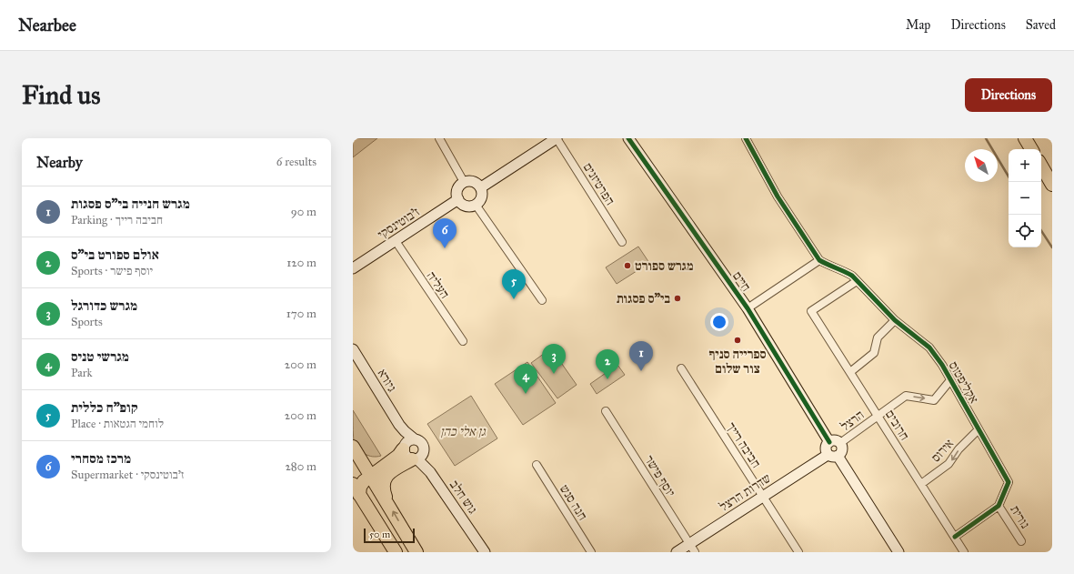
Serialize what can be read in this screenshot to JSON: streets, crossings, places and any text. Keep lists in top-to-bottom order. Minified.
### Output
{"streets":{"street":["הפרטיזנים","ז'בוטינסקי","חיים","העליה","גיורא","אקליפטוס","הרצל","חרובים","חביבה רייך","אירוס","יוסף פישר","שדרות הרצל","גוש חלב","חנה סנש","נורית"]},"crossings":[["ז'בוטינסקי","העליה"],["חיים","הרצל"],["חיים","שדרות הרצל"],["גיורא","גוש חלב"],["אקליפטוס","הרצל"],["אקליפטוס","חרובים"],["אקליפטוס","אירוס"],["אקליפטוס","נורית"],["הרצל","חרובים"],["הרצל","שדרות הרצל"],["חרובים","אירוס"],["חביבה רייך","שדרות הרצל"],["יוסף פישר","שדרות הרצל"]],"one_way":["הרצל"],"parks":["גן אלי כהן"],"places":["מגרש ספורט","בי\"ס פסגות","ספרייה סניף צור שלום"],"scale_bar":"50 m","north":"top left","page":{"header":"Nearbee","nav":["Map","Directions","Saved"],"buttons":"Directions","title":"Find us","heading":["Nearby","6 results"],"map_buttons":["+","−"],"list":[{"mark":"1","name":"מגרש חנייה בי\"ס פסגות","note":"Parking · חביבה רייך","value":"90 m"},{"mark":"2","name":"אולם ספורט בי\"ס","note":"Sports · יוסף פישר","value":"120 m"},{"mark":"3","name":"מגרש כדורגל","note":"Sports","value":"170 m"},{"mark":"4","name":"מגרשי טניס","note":"Park","value":"200 m"},{"mark":"5","name":"קופ\"ח כללית","note":"Place · לוחמי הגטאות","value":"200 m"},{"mark":"6","name":"מרכז מסחרי","note":"Supermarket · ז'בוטינסקי","value":"280 m"}],"pins":["6","5","1","3","2","4"],"scale":"50 m"}}
